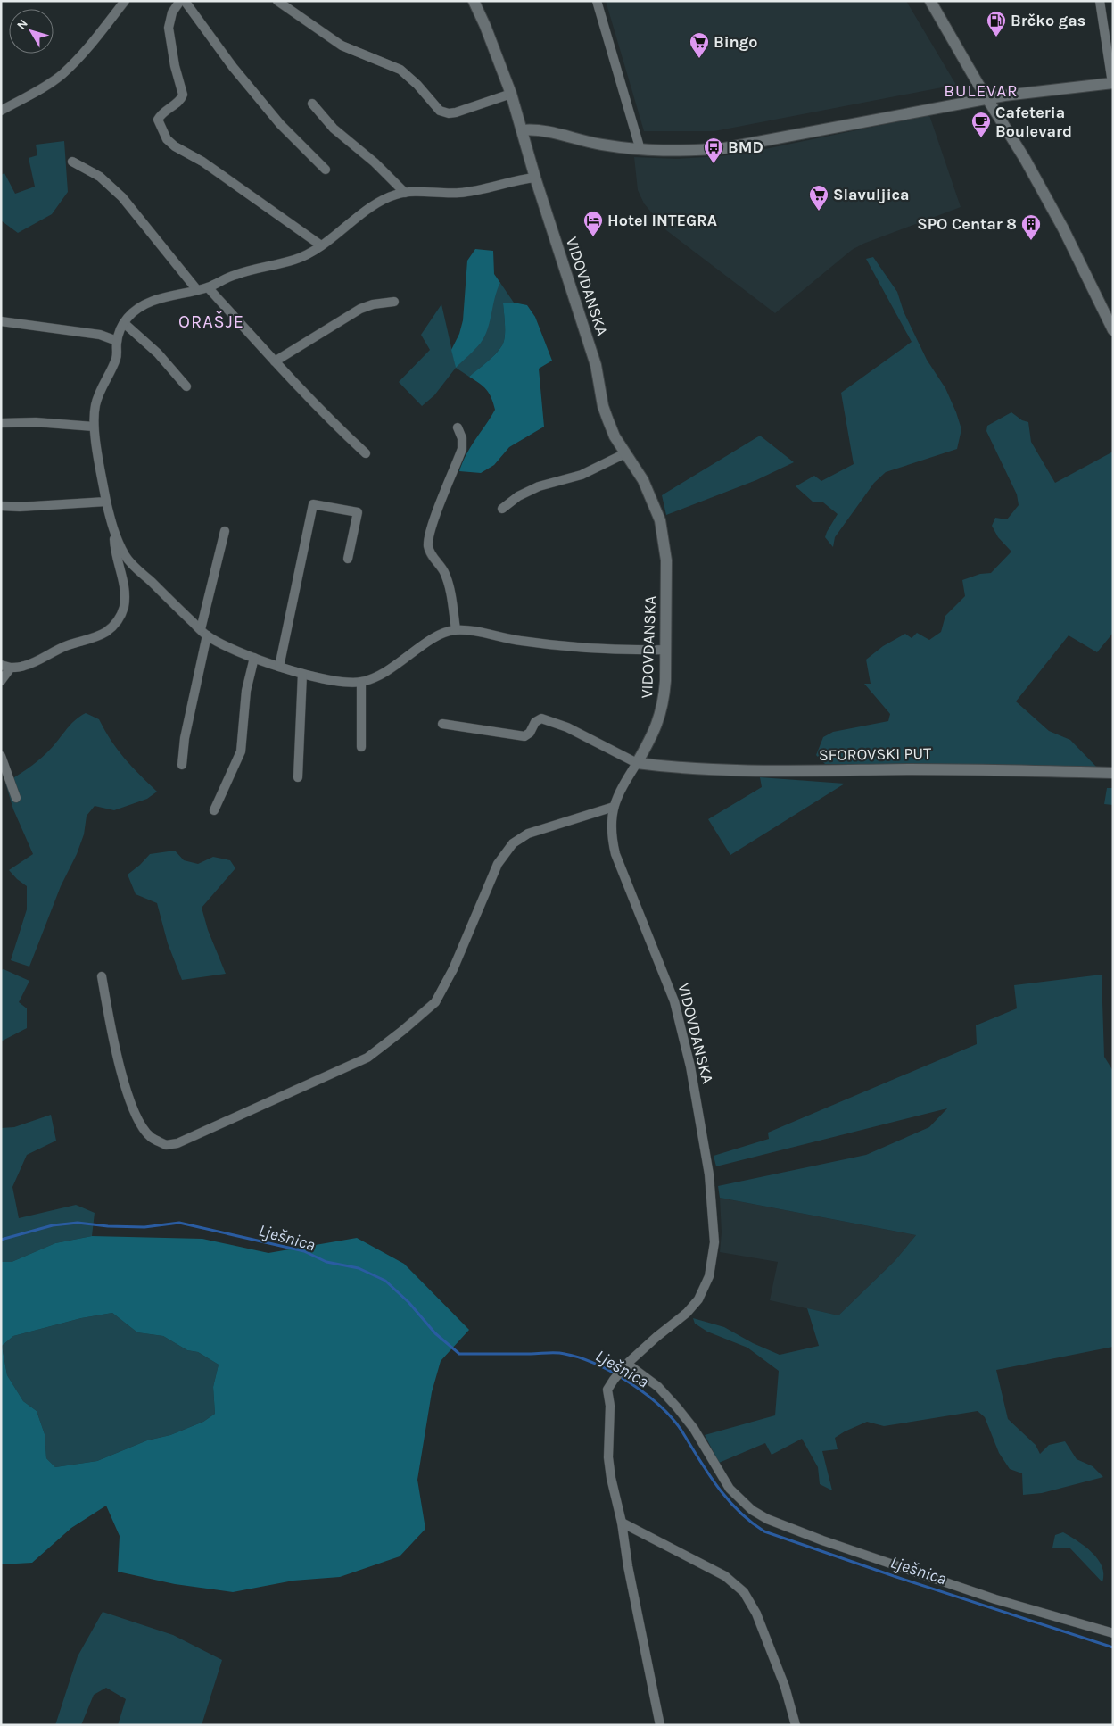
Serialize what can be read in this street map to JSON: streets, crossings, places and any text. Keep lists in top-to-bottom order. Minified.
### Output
{"streets":{"street":["VIDOVDANSKA","SFOROVSKI PUT"]},"crossings":[["VIDOVDANSKA","SFOROVSKI PUT"]],"districts":["BULEVAR","ORAŠJE"],"water":["Lješnica"],"places":{"fuel station":["Brčko gas"],"supermarket":["Bingo","Slavuljica"],"cafe":["Cafeteria Boulevard"],"bus stop":["BMD"],"hotel":["Hotel INTEGRA"],"building":["SPO Centar 8"]},"north":"top left"}
